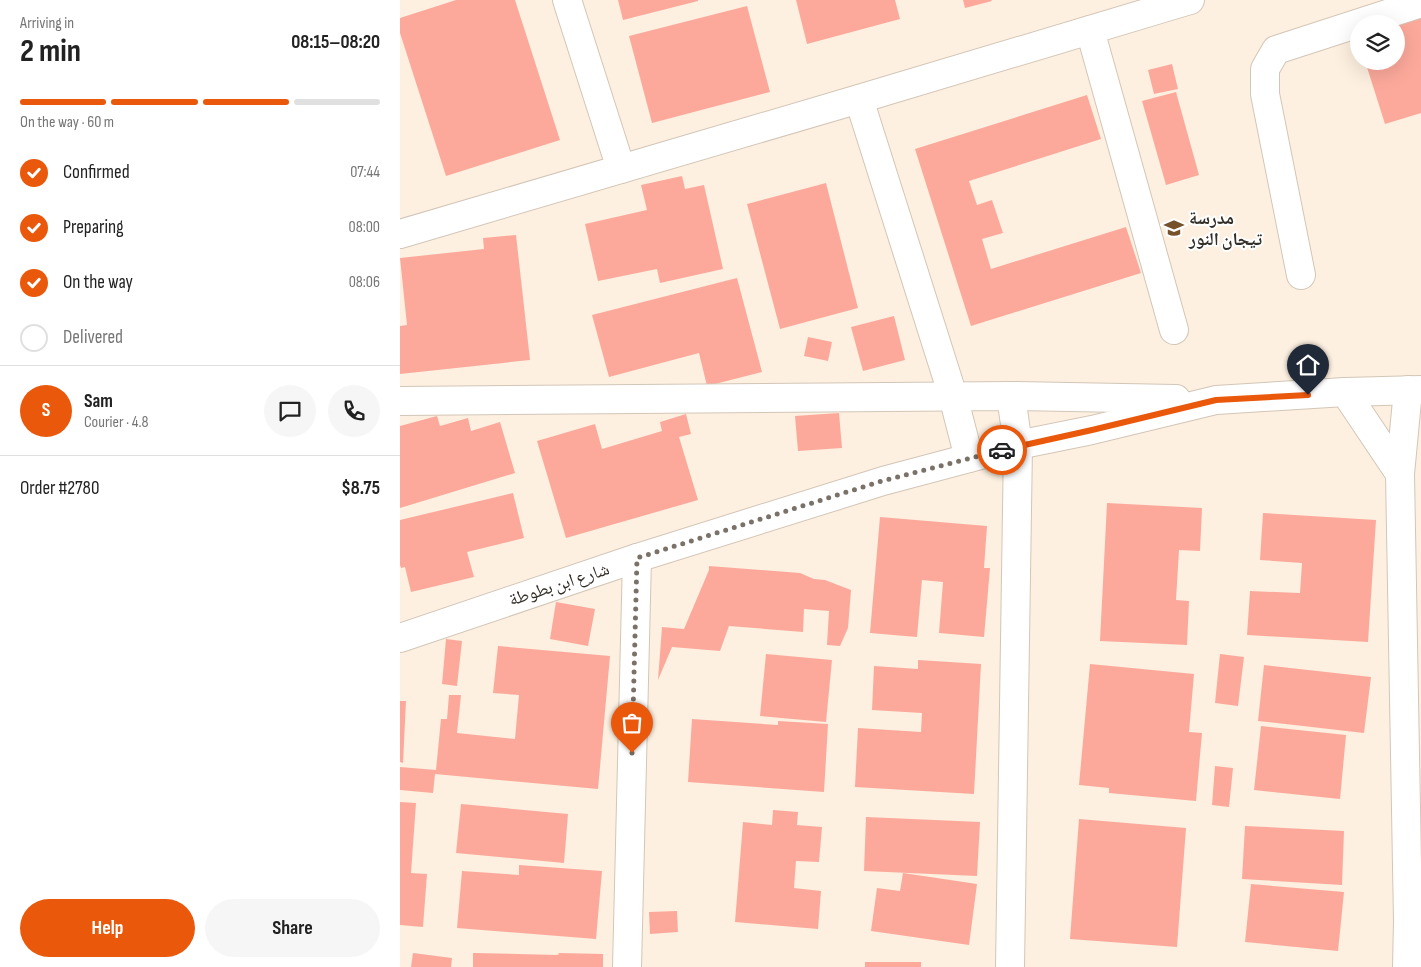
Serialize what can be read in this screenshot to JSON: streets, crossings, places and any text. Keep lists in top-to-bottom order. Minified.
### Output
{"streets":{"street":["شارع ابن بطوطة"]},"places":{"school or university":["مدرسة تيجان النور"]},"page":{"heading":["2 min","Arriving in","08:15–08:20"],"panel":["Sam","Courier · 4.8","Order #2780","$8.75"],"bar":"On the way · 60 m","list":[["Confirmed","07:44"],["Preparing","08:00"],["On the way","08:06"],"Delivered"],"round":"S","buttons":["Help","Share"]}}
